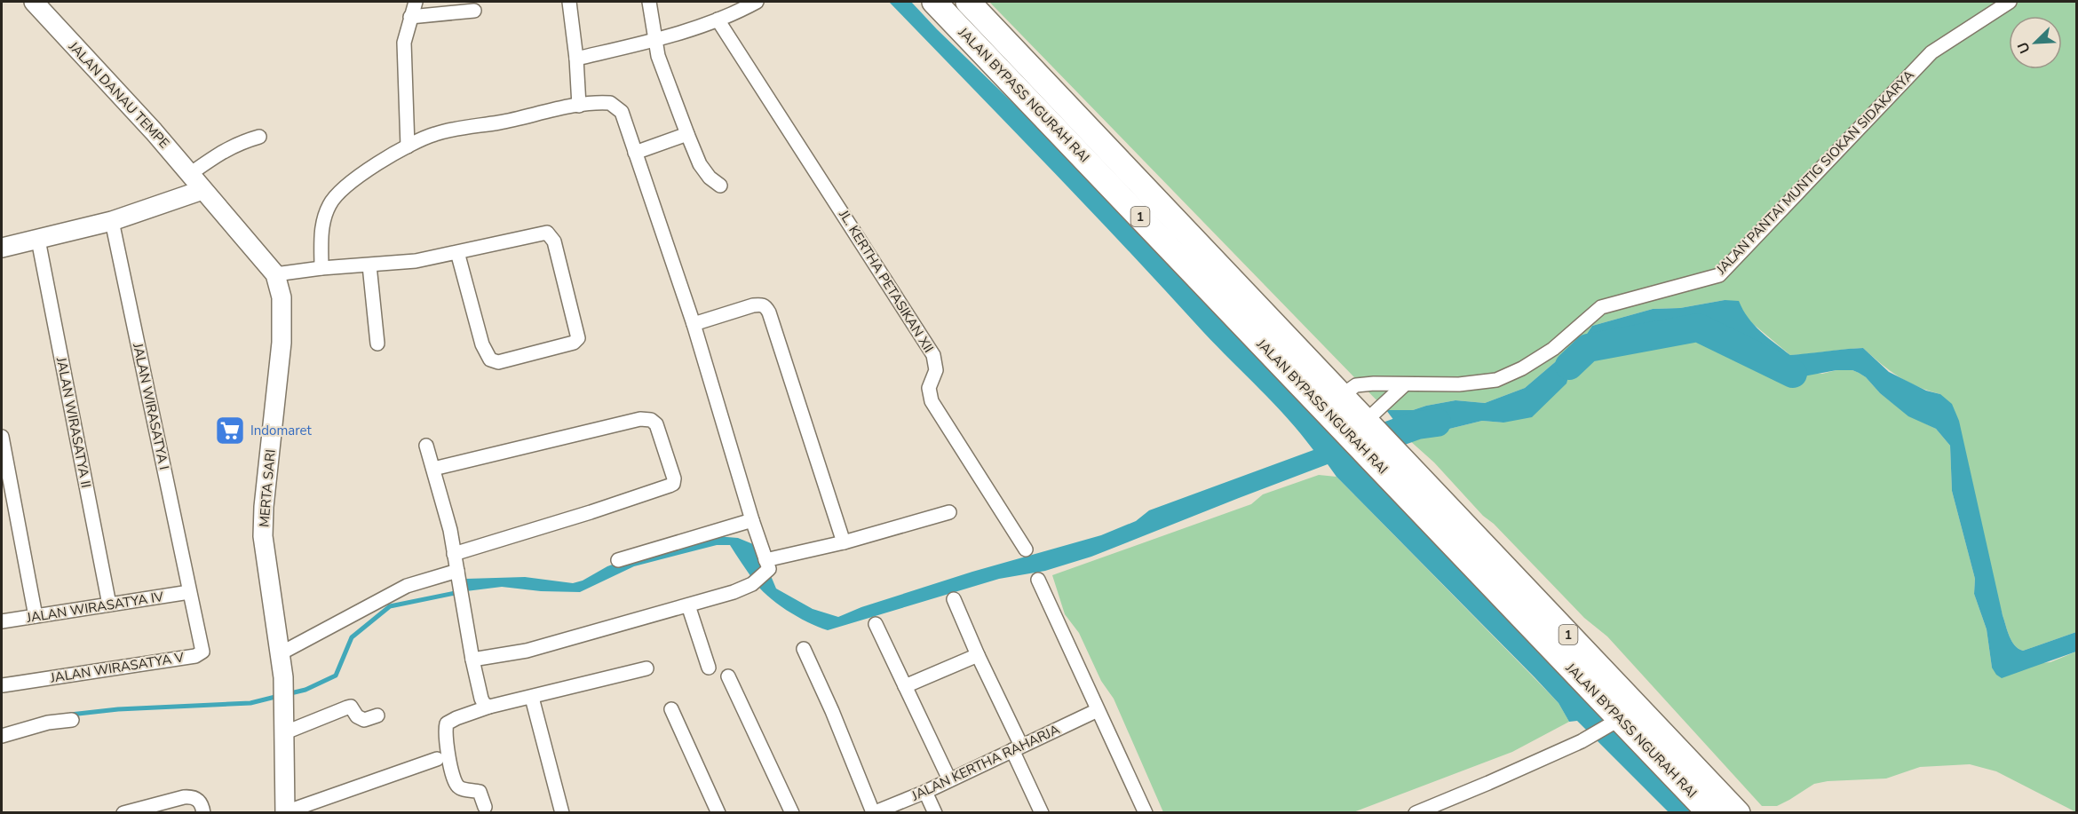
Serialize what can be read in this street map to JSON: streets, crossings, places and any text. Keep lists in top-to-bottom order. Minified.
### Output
{"streets":{"highway":["JALAN BYPASS NGURAH RAI","1"],"street":["JALAN DANAU TEMPE","JALAN PANTAI MUNTIG SIOKAN SIDAKARYA","JL. KERTHA PETASIKAN XII","JALAN WIRASATYA I","JALAN WIRASATYA II","MERTA SARI","JALAN WIRASATYA IV","JALAN WIRASATYA V","JALAN KERTHA RAHARJA"]},"crossings":[["JALAN DANAU TEMPE","MERTA SARI"],["JALAN BYPASS NGURAH RAI","JALAN PANTAI MUNTIG SIOKAN SIDAKARYA"],["JALAN WIRASATYA I","JALAN WIRASATYA IV"],["JALAN WIRASATYA I","JALAN WIRASATYA V"],["JALAN WIRASATYA II","JALAN WIRASATYA IV"],["JALAN WIRASATYA IV","JALAN WIRASATYA V"]],"places":{"supermarket":["Indomaret"]},"north":"bottom left"}
